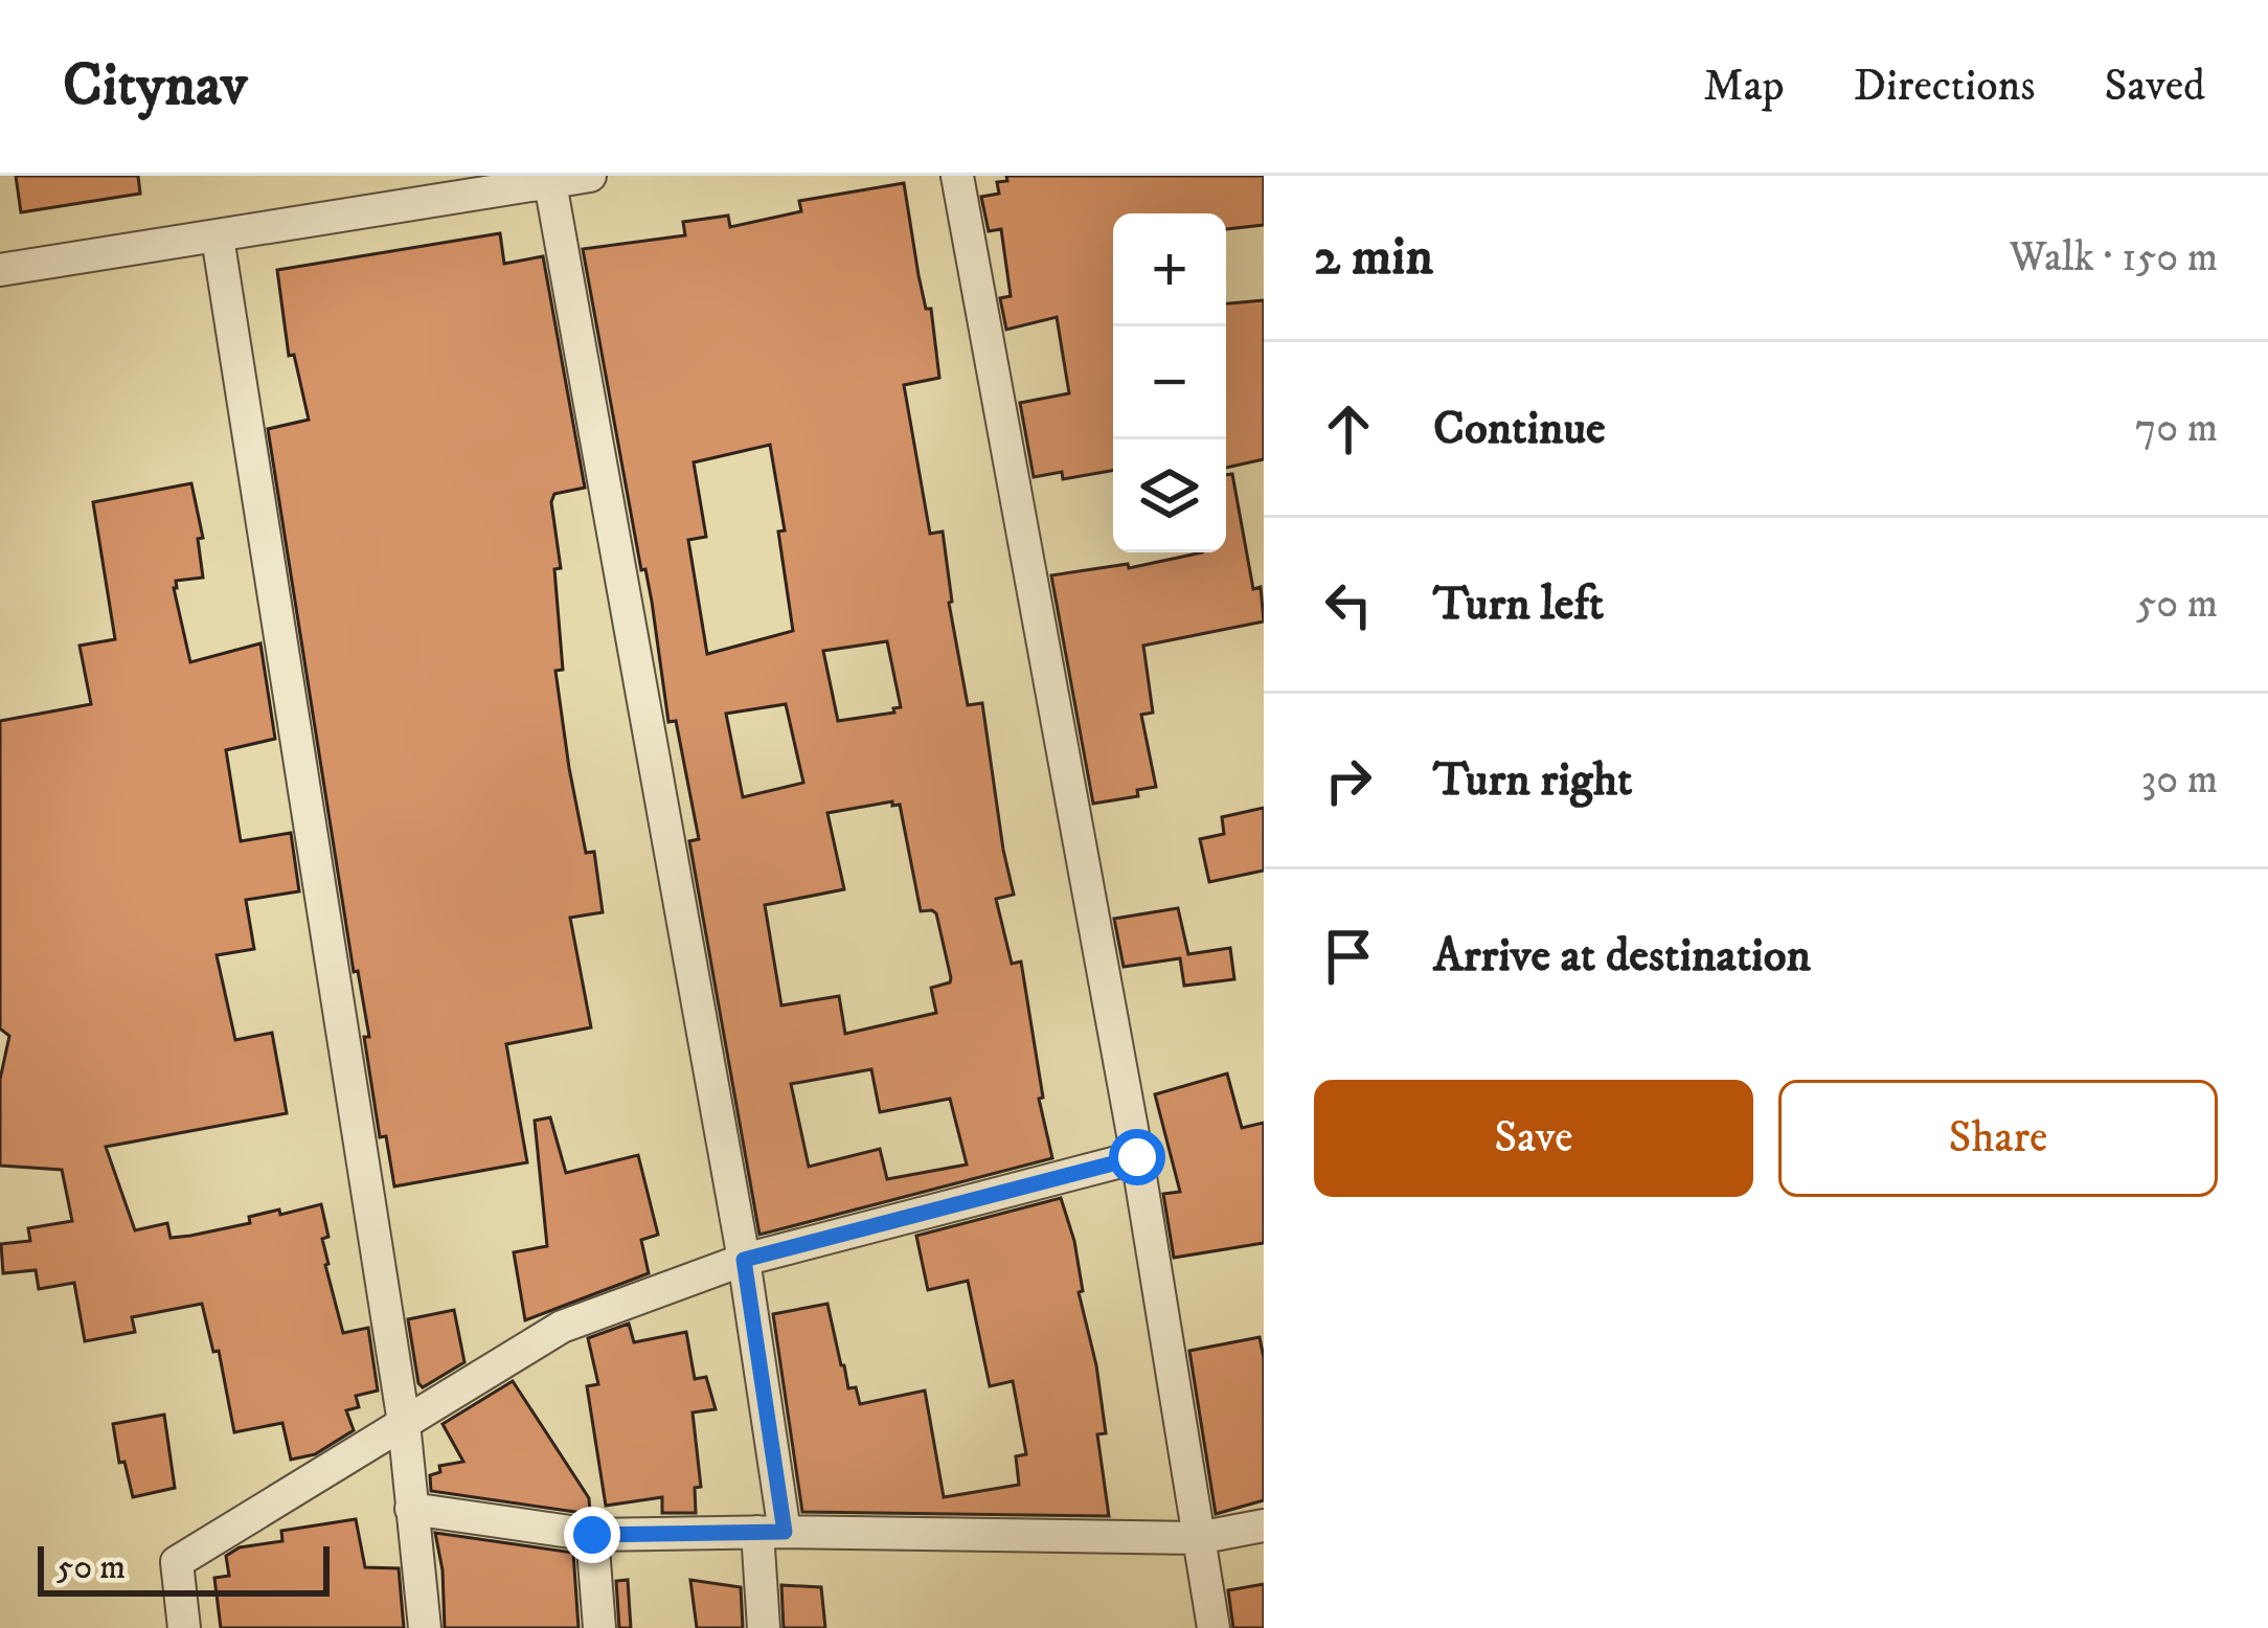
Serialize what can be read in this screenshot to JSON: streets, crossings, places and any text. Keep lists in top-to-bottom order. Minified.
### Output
{"scale_bar":"50 m","page":{"header":"Citynav","nav":["Map","Directions","Saved"],"heading":["2 min","Walk · 150 m"],"map_buttons":["+","−"],"list":[["Continue","70 m"],["Turn left","50 m"],["Turn right","30 m"],"Arrive at destination"],"buttons":["Save","Share"],"scale":"50 m"}}
